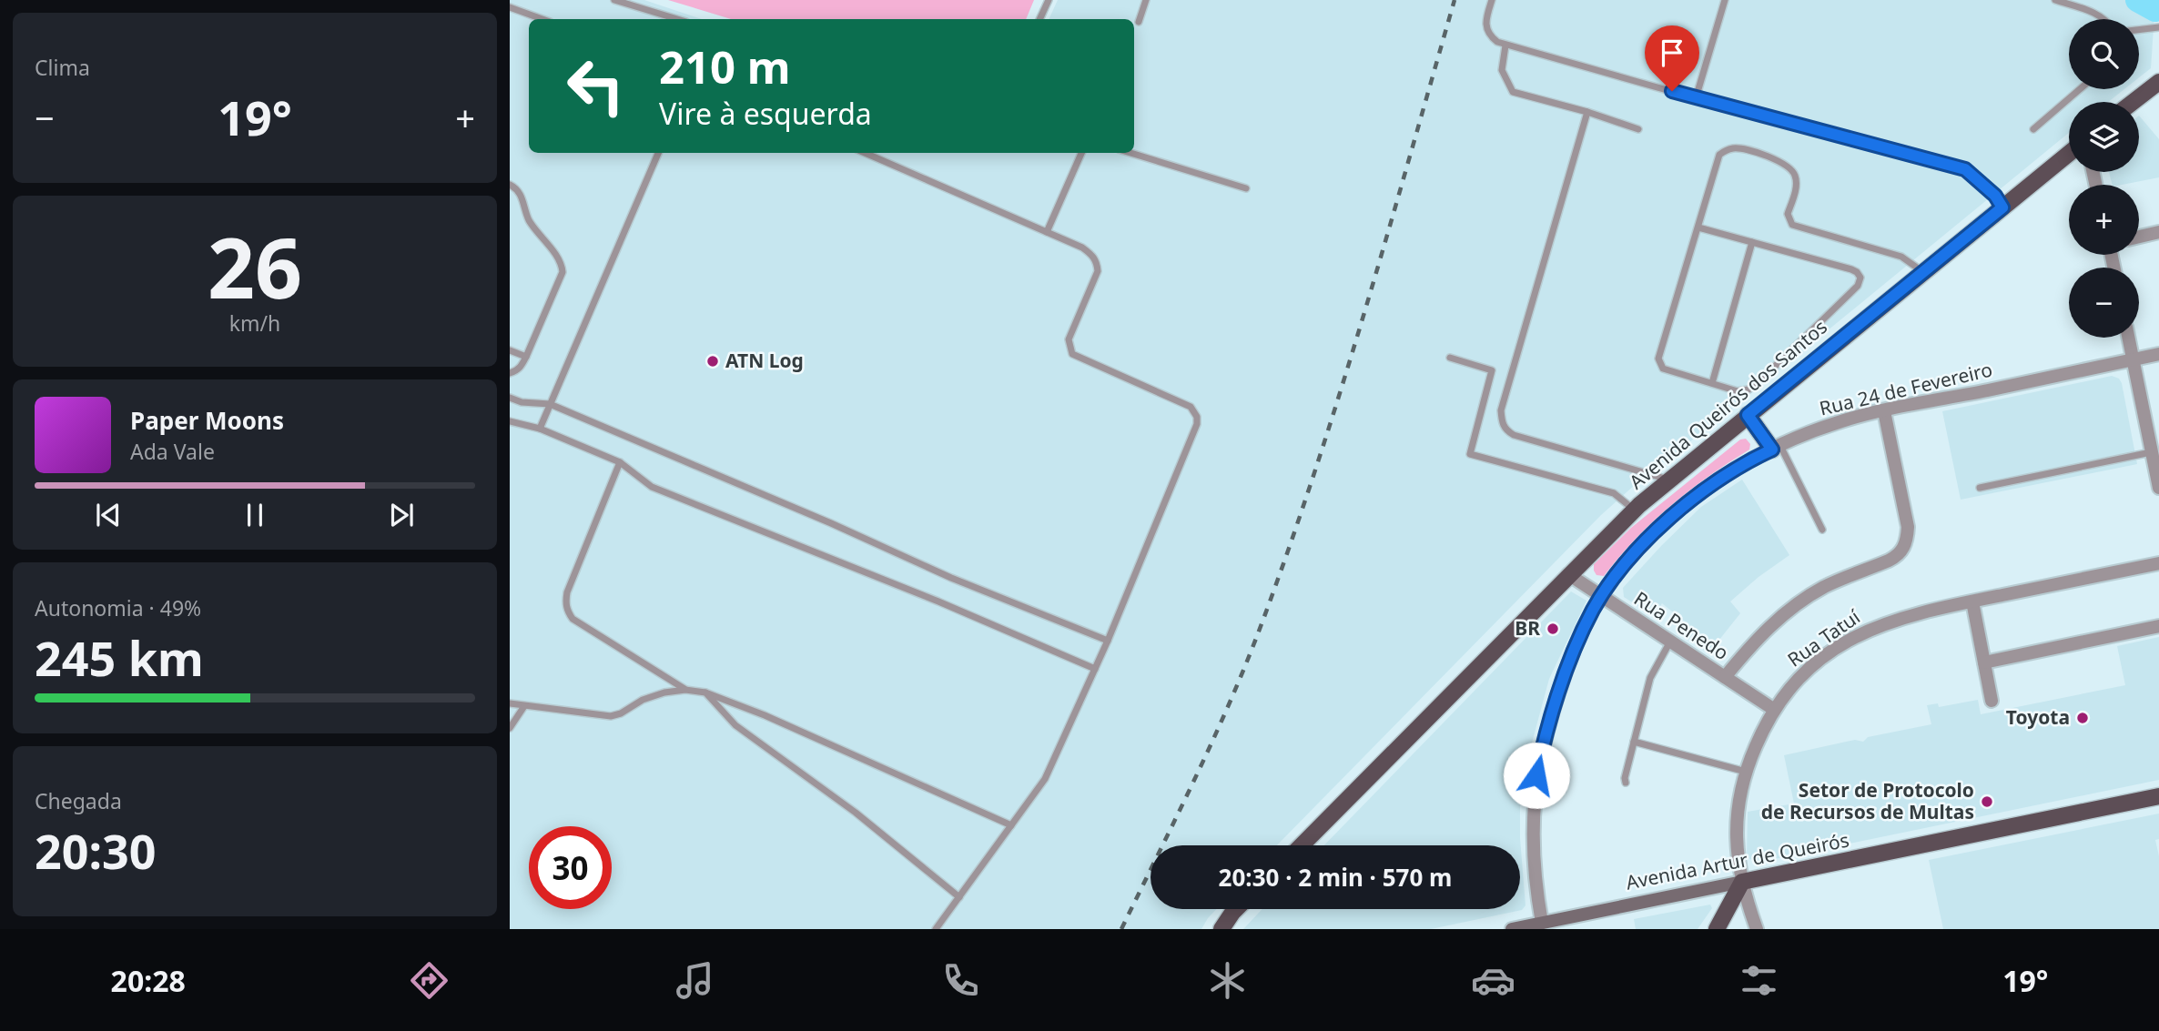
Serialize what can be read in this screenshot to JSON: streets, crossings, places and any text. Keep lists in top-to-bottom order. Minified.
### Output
{"streets":{"main road":["Avenida Queirós dos Santos","Avenida Artur de Queirós"],"street":["Rua 24 de Fevereiro","Rua Penedo","Rua Tatuí"]},"crossings":[["Rua 24 de Fevereiro","Rua Penedo"],["Rua 24 de Fevereiro","Avenida Artur de Queirós"],["Avenida Queirós dos Santos","Rua Penedo"],["Rua Penedo","Rua Tatuí"],["Rua Tatuí","Avenida Artur de Queirós"]],"places":["ATN Log","BR","Toyota","Setor de Protocolo de Recursos de Multas"],"page":{"tile":["Clima",["26","km/h"],["Autonomia · 49%","245 km"],["Chegada","20:30"]],"map_buttons":["+","−"],"turn":["210 m","Vire à esquerda"],"heat":["−","19°","+"],"song":["Paper Moons","Ada Vale"],"limit":"30","trip":"20:30 · 2 min · 570 m","tabs":["20:28","19°"]}}
